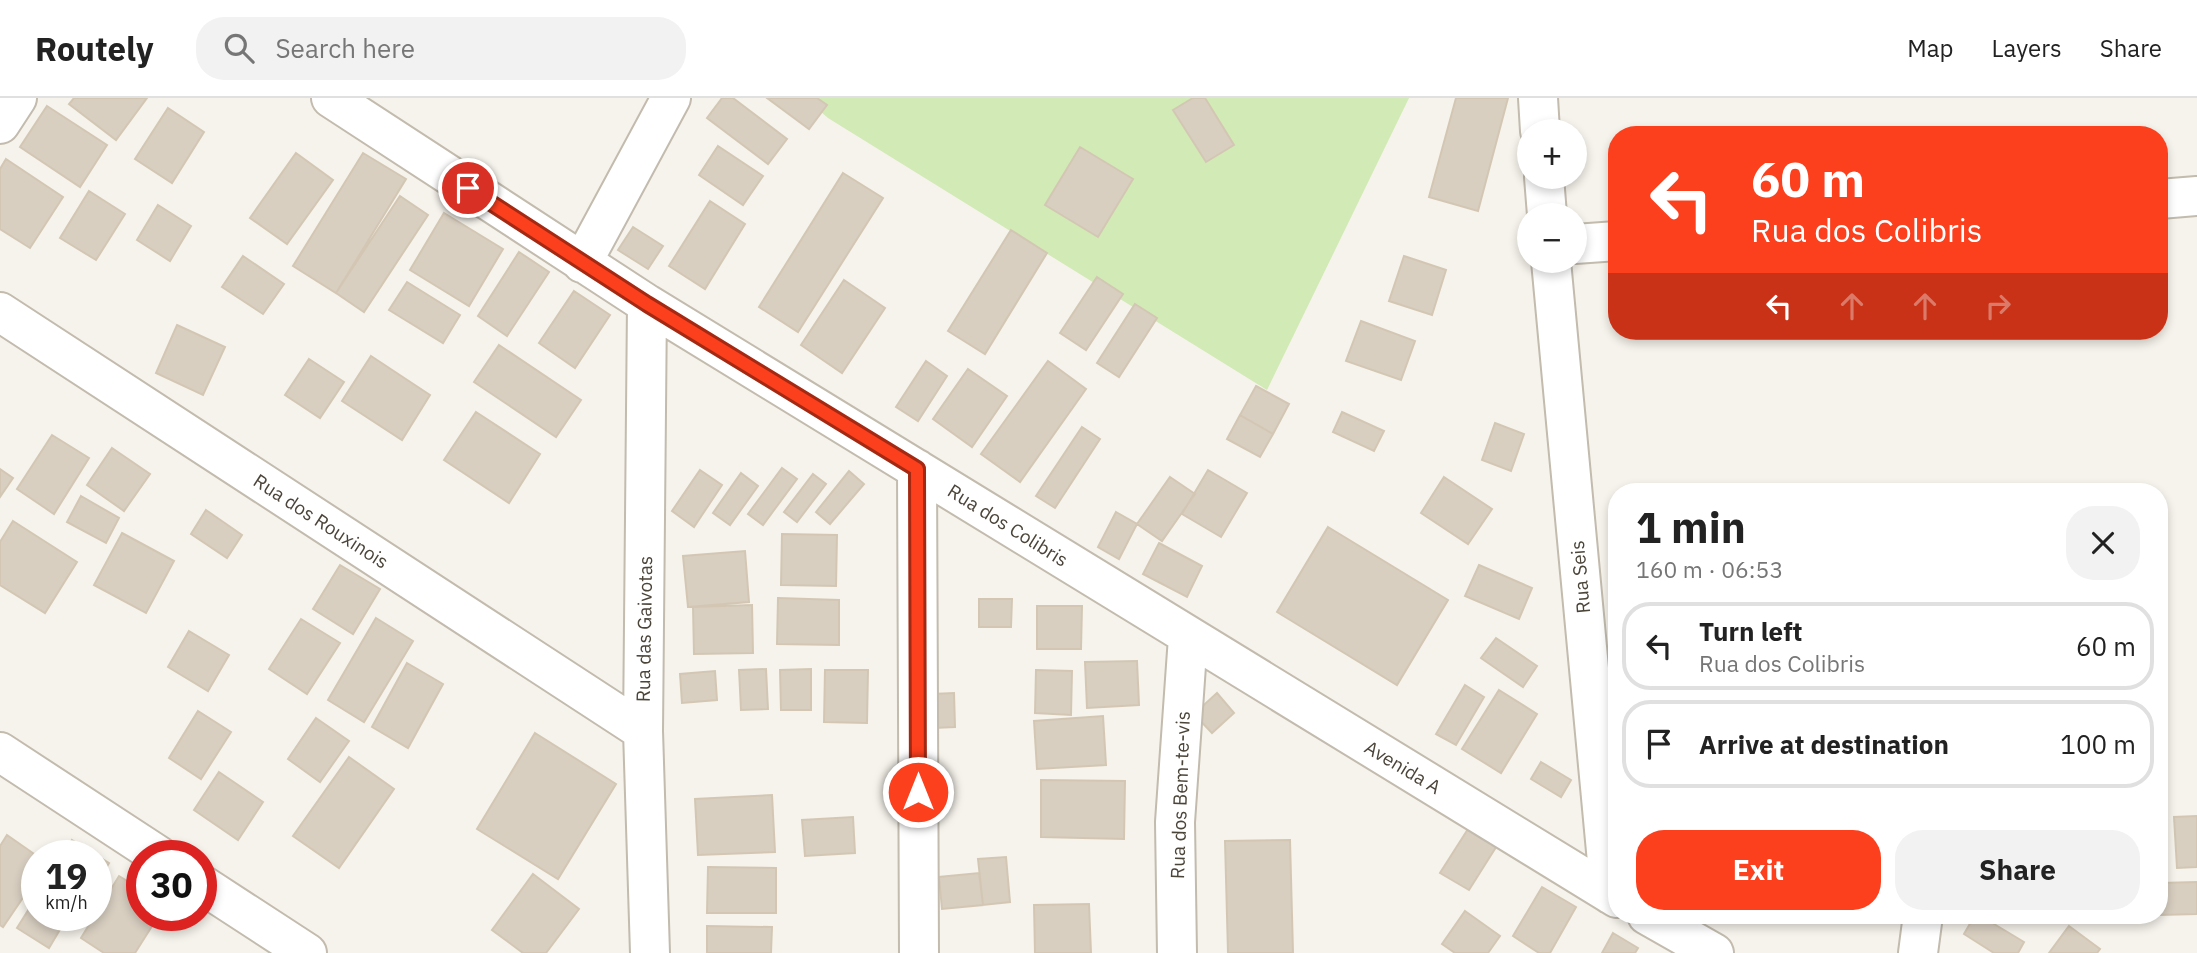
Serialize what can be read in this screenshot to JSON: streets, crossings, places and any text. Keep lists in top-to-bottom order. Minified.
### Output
{"streets":{"street":["Rua dos Rouxinois","Rua dos Colibris","Rua Seis","Rua das Gaivotas","Avenida A","Rua dos Bem-te-vis"]},"crossings":[["Rua dos Rouxinois","Rua das Gaivotas"],["Rua dos Colibris","Rua das Gaivotas"],["Rua dos Colibris","Avenida A"],["Rua dos Colibris","Rua dos Bem-te-vis"],["Avenida A","Rua dos Bem-te-vis"]],"page":{"header":"Routely","search":"Search here","nav":["Map","Layers","Share"],"map_buttons":["+","−"],"turn":["60 m","Rua dos Colibris"],"heading":["1 min","160 m · 06:53"],"list":[{"name":"Turn left","note":"Rua dos Colibris","value":"60 m"},{"name":"Arrive at destination","value":"100 m"}],"buttons":["Exit","Share"],"speed":"19 km/h","limit":"30"}}
